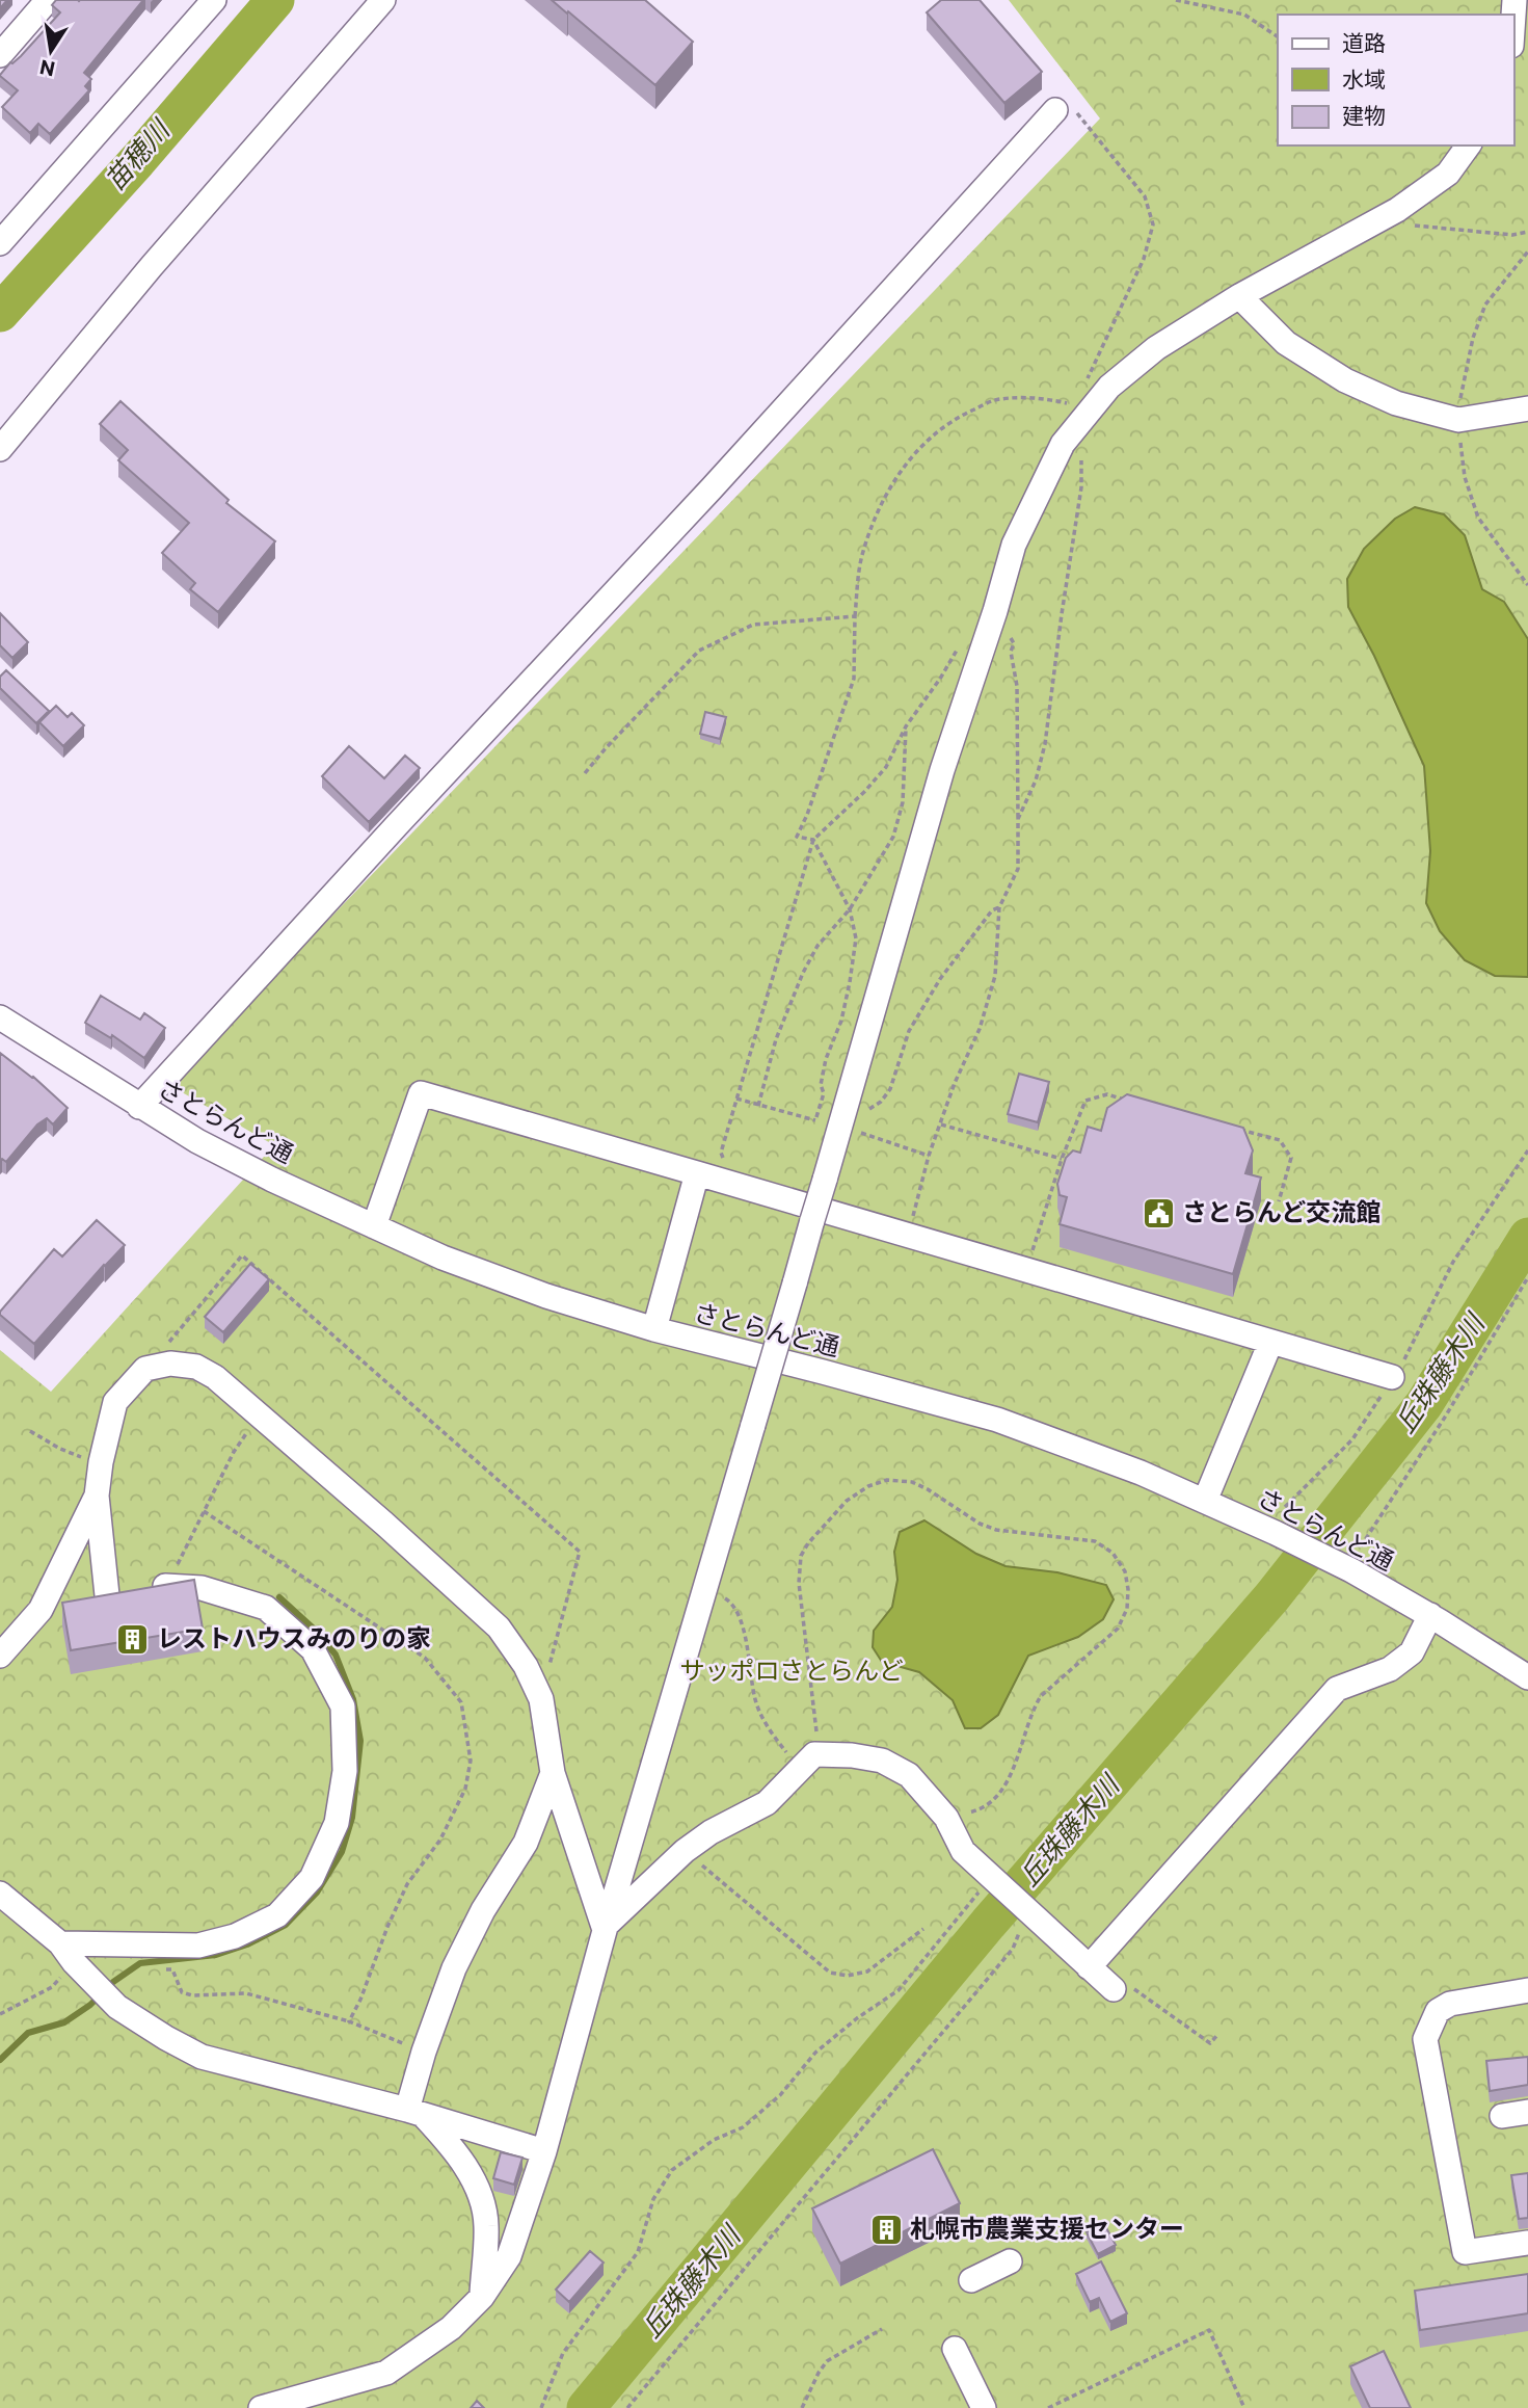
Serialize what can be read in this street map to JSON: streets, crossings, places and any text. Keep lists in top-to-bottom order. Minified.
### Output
{"streets":{"street":["さとらんど通"]},"water":["苗穂川","丘珠藤木川"],"parks":["サッポロさとらんど"],"places":{"public building":["さとらんど交流館"],"building":["レストハウスみのりの家","札幌市農業支援センター"]},"legend":["道路","水域","建物"],"north":"bottom"}
